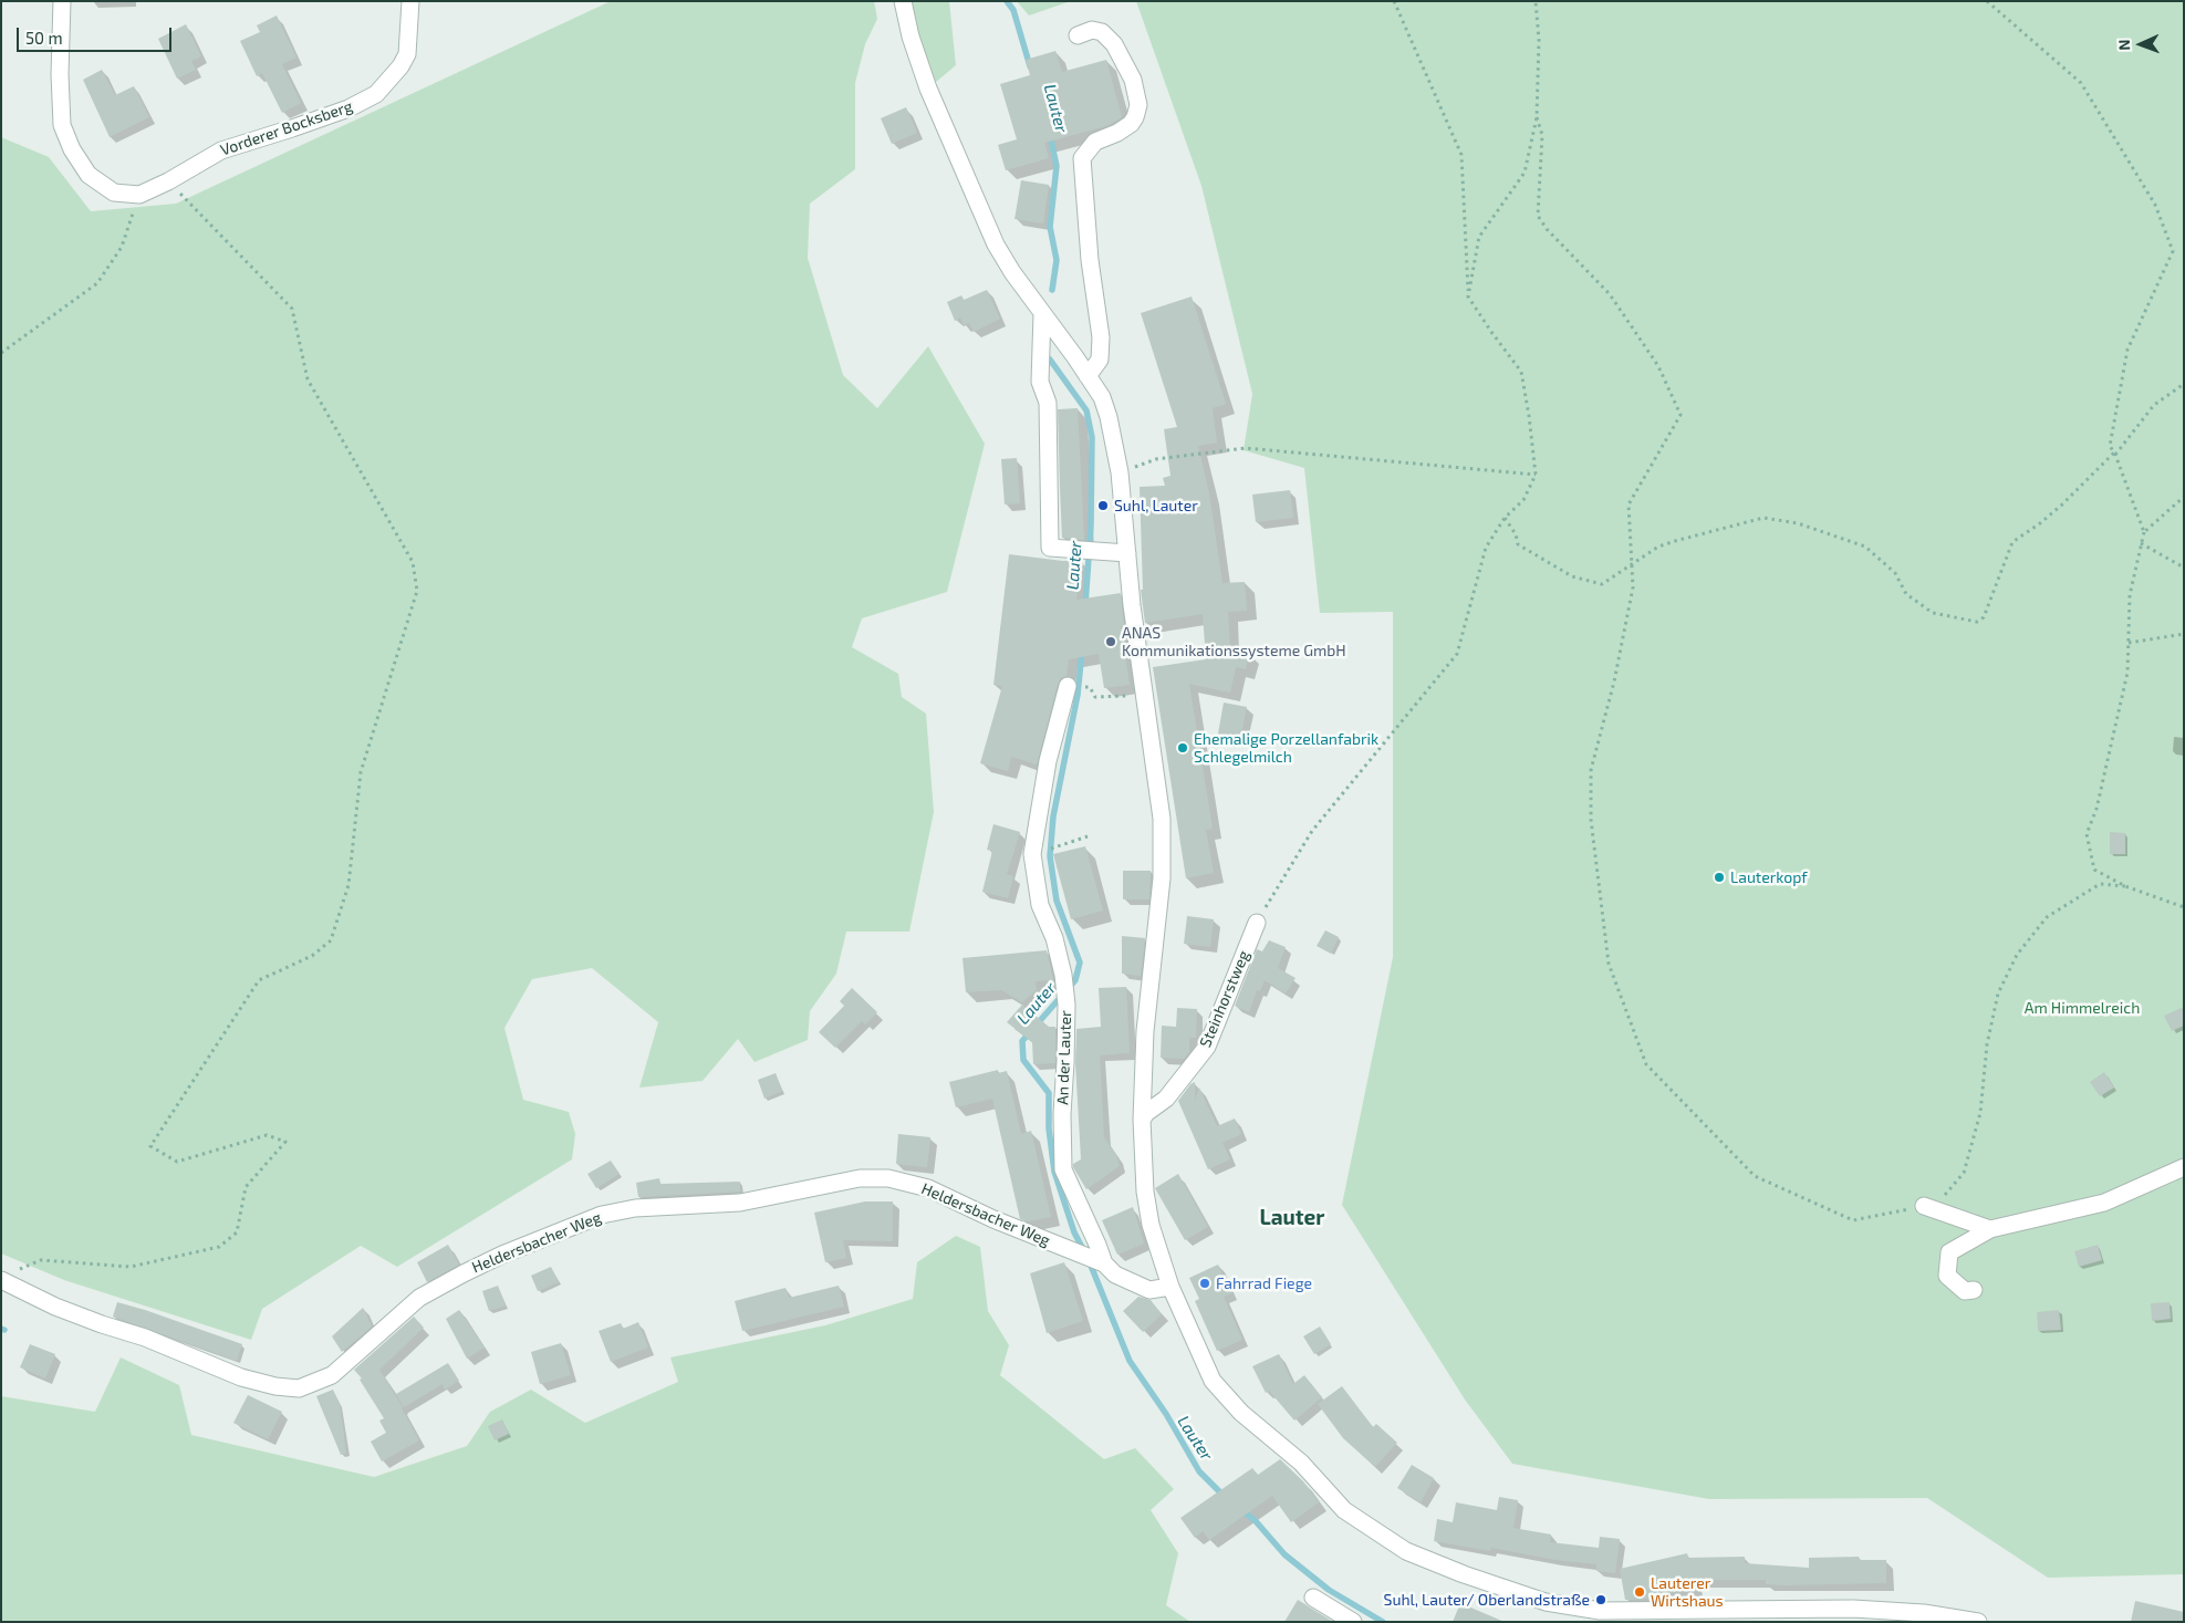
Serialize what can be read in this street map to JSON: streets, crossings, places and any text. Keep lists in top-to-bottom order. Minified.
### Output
{"streets":{"street":["Vorderer Bocksberg","Steinhorstweg","An der Lauter","Heldersbacher Weg"]},"crossings":[["An der Lauter","Heldersbacher Weg"]],"districts":["Lauter"],"water":["Lauter"],"parks":["Am Himmelreich"],"places":["Suhl, Lauter","ANAS Kommunikationssysteme GmbH","Ehemalige Porzellanfabrik Schlegelmilch","Lauterkopf","Fahrrad Fiege","Lauterer Wirtshaus","Suhl, Lauter/ Oberlandstraße"],"scale_bar":"50 m","north":"left"}
